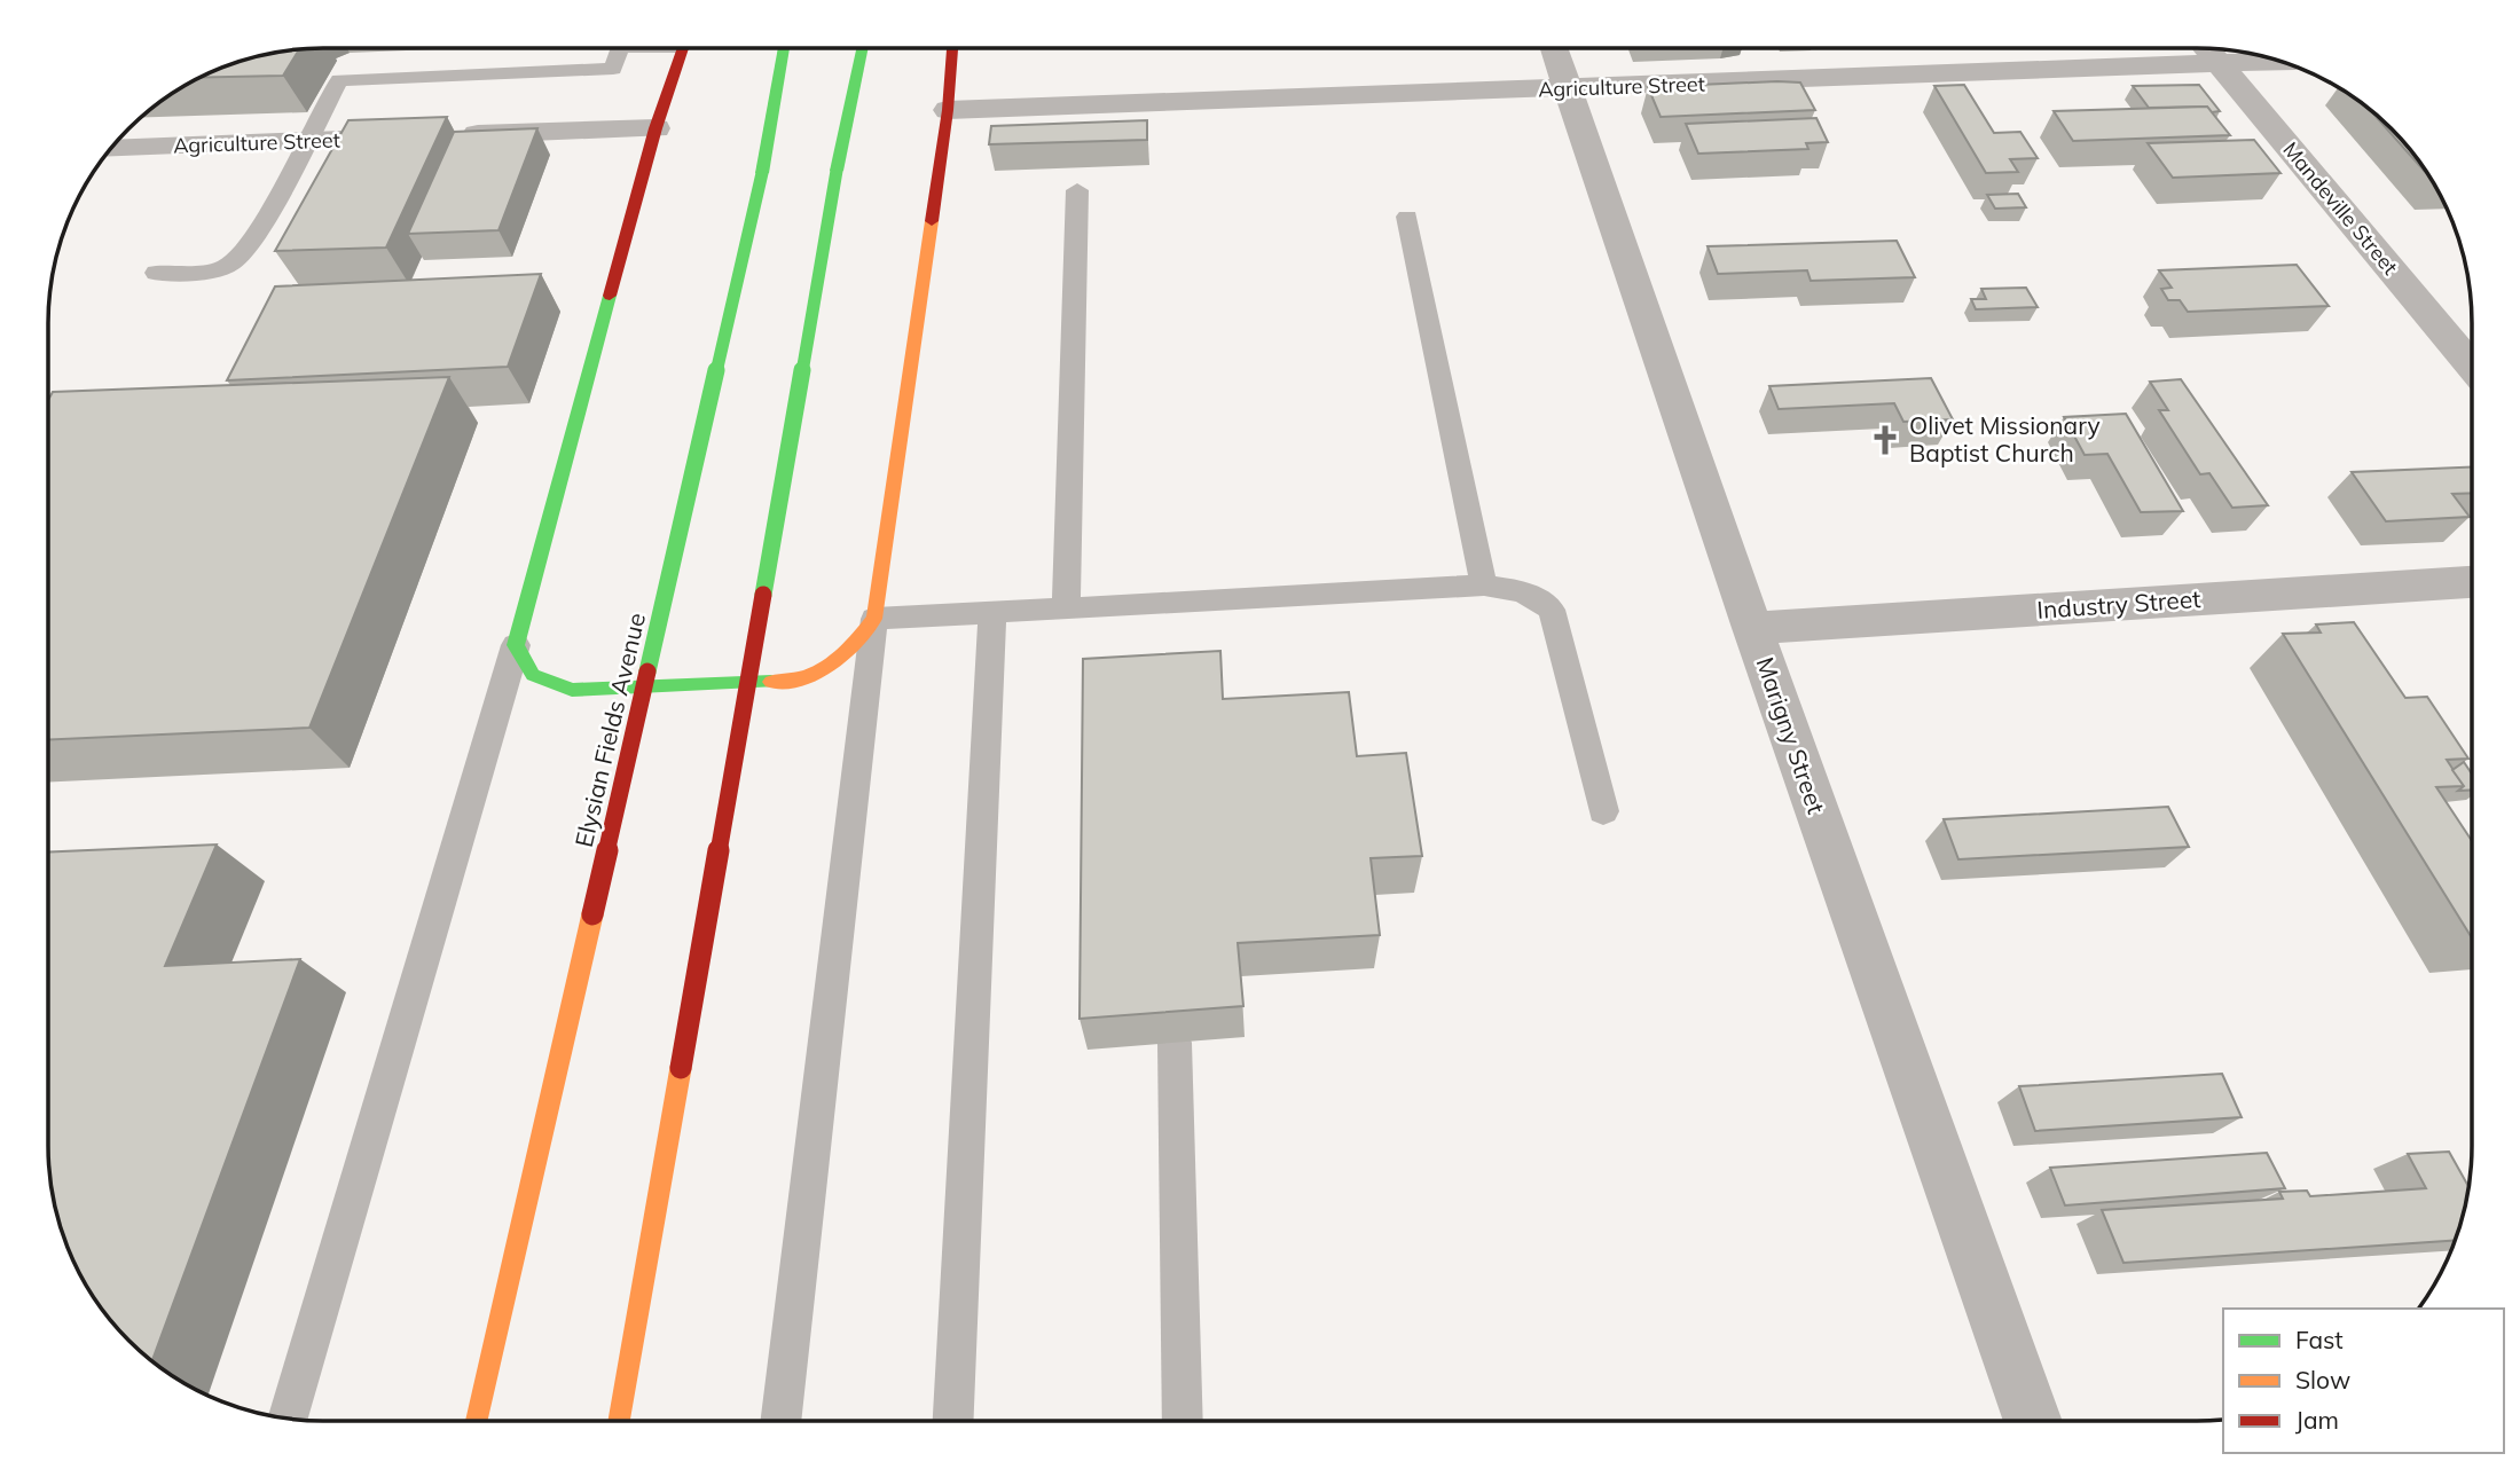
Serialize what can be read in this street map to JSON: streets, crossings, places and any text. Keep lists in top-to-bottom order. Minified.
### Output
{"streets":{"main road":["Elysian Fields Avenue"],"street":["Agriculture Street","Mandeville Street","Industry Street","Marigny Street"]},"crossings":[["Agriculture Street","Mandeville Street"],["Agriculture Street","Marigny Street"],["Industry Street","Marigny Street"]],"places":{"church":["Olivet Missionary Baptist Church"]},"legend":["Fast","Slow","Jam"]}
